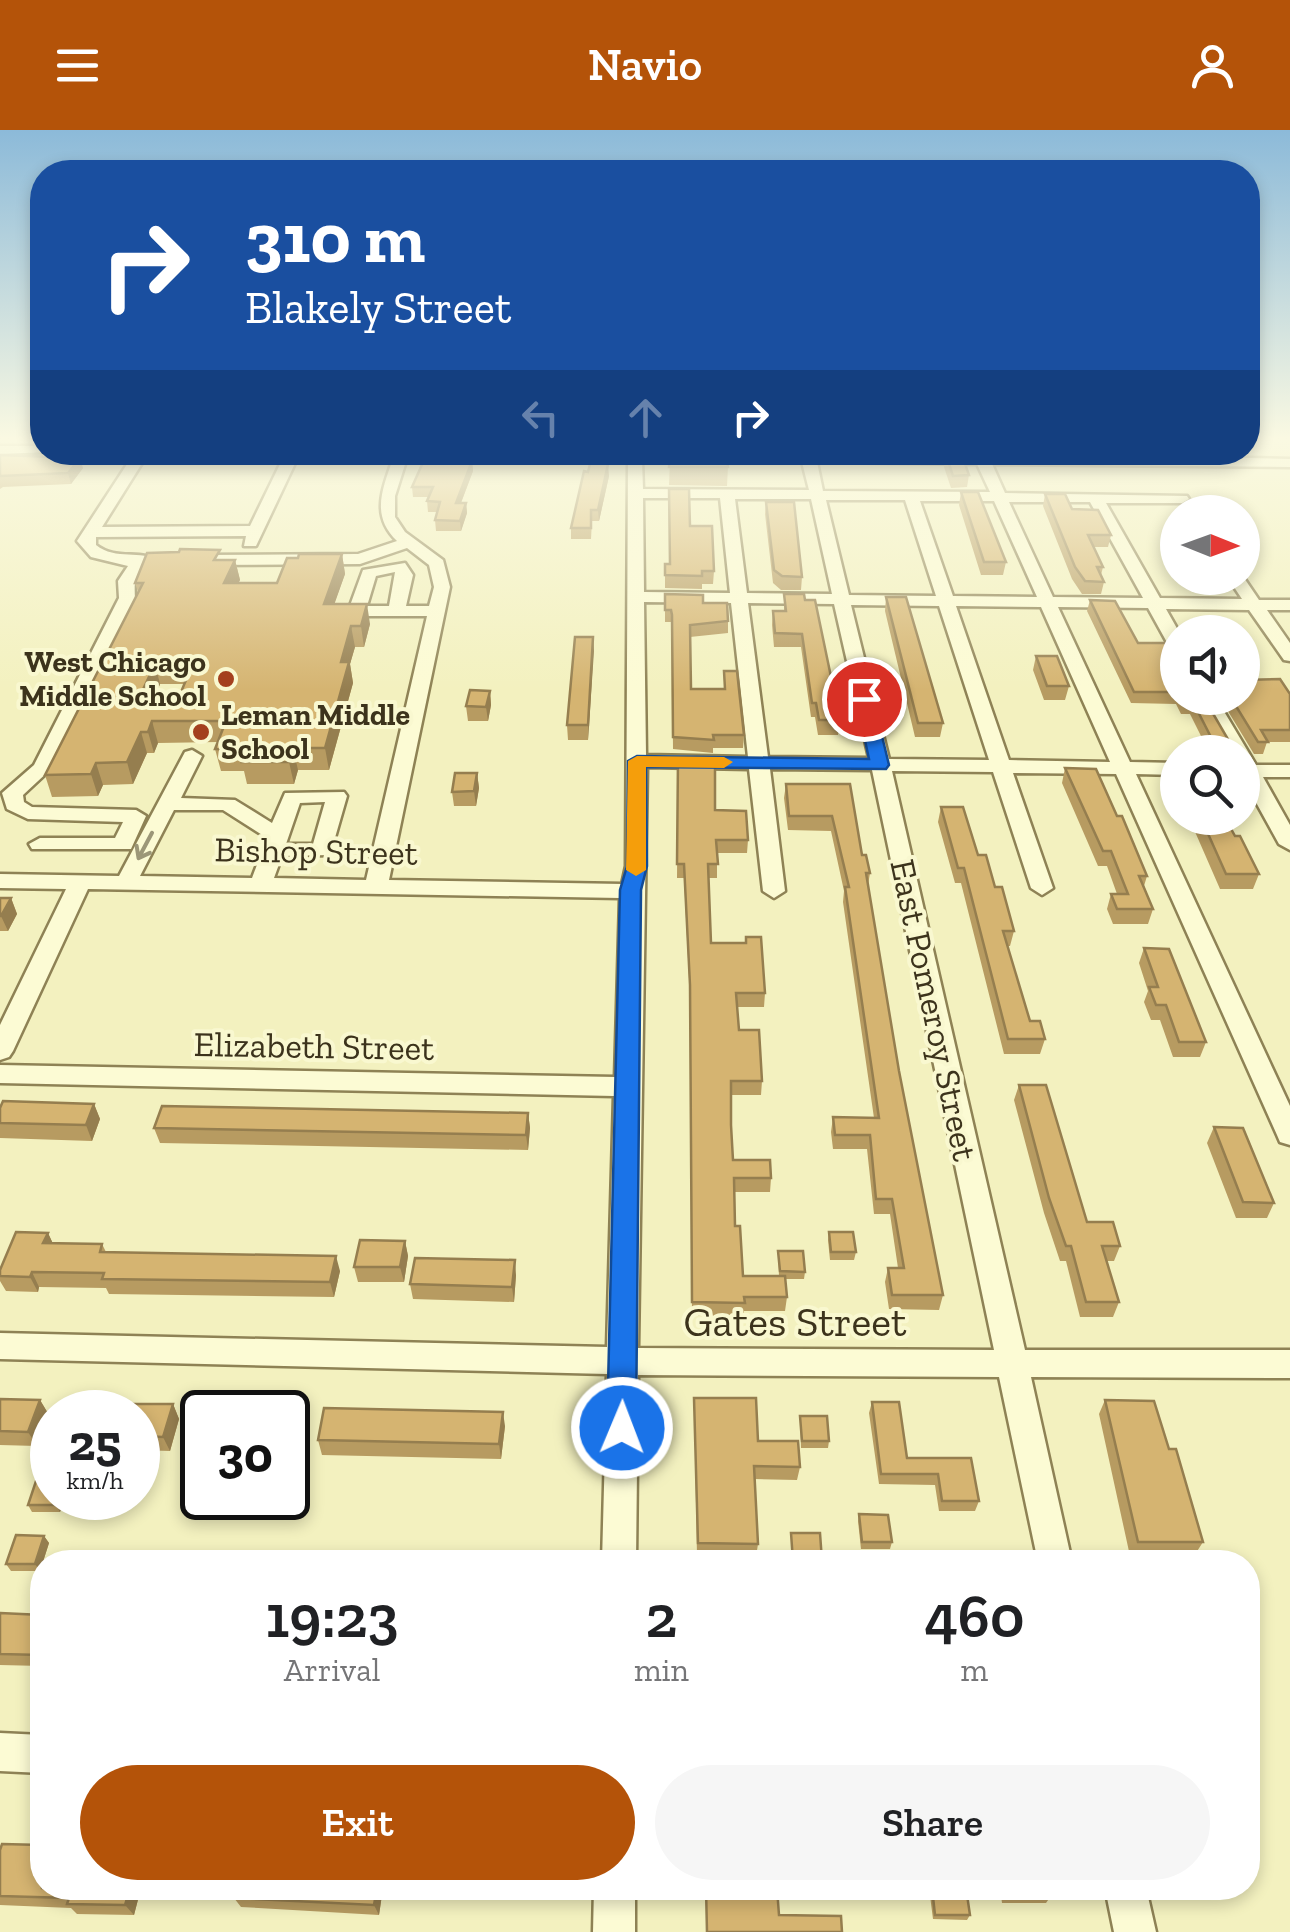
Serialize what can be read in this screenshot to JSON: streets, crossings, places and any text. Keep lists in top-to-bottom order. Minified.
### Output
{"streets":{"street":["Bishop Street","East Pomeroy Street","Elizabeth Street","Gates Street"]},"crossings":[["East Pomeroy Street","Gates Street"]],"places":["West Chicago Middle School","Leman Middle School"],"north":"right","page":{"header":"Navio","turn":["310 m","Blakely Street"],"speed":"25 km/h","limit":"30","eta":["19:23","Arrival","2","min","460","m"],"buttons":["Exit","Share"]}}
